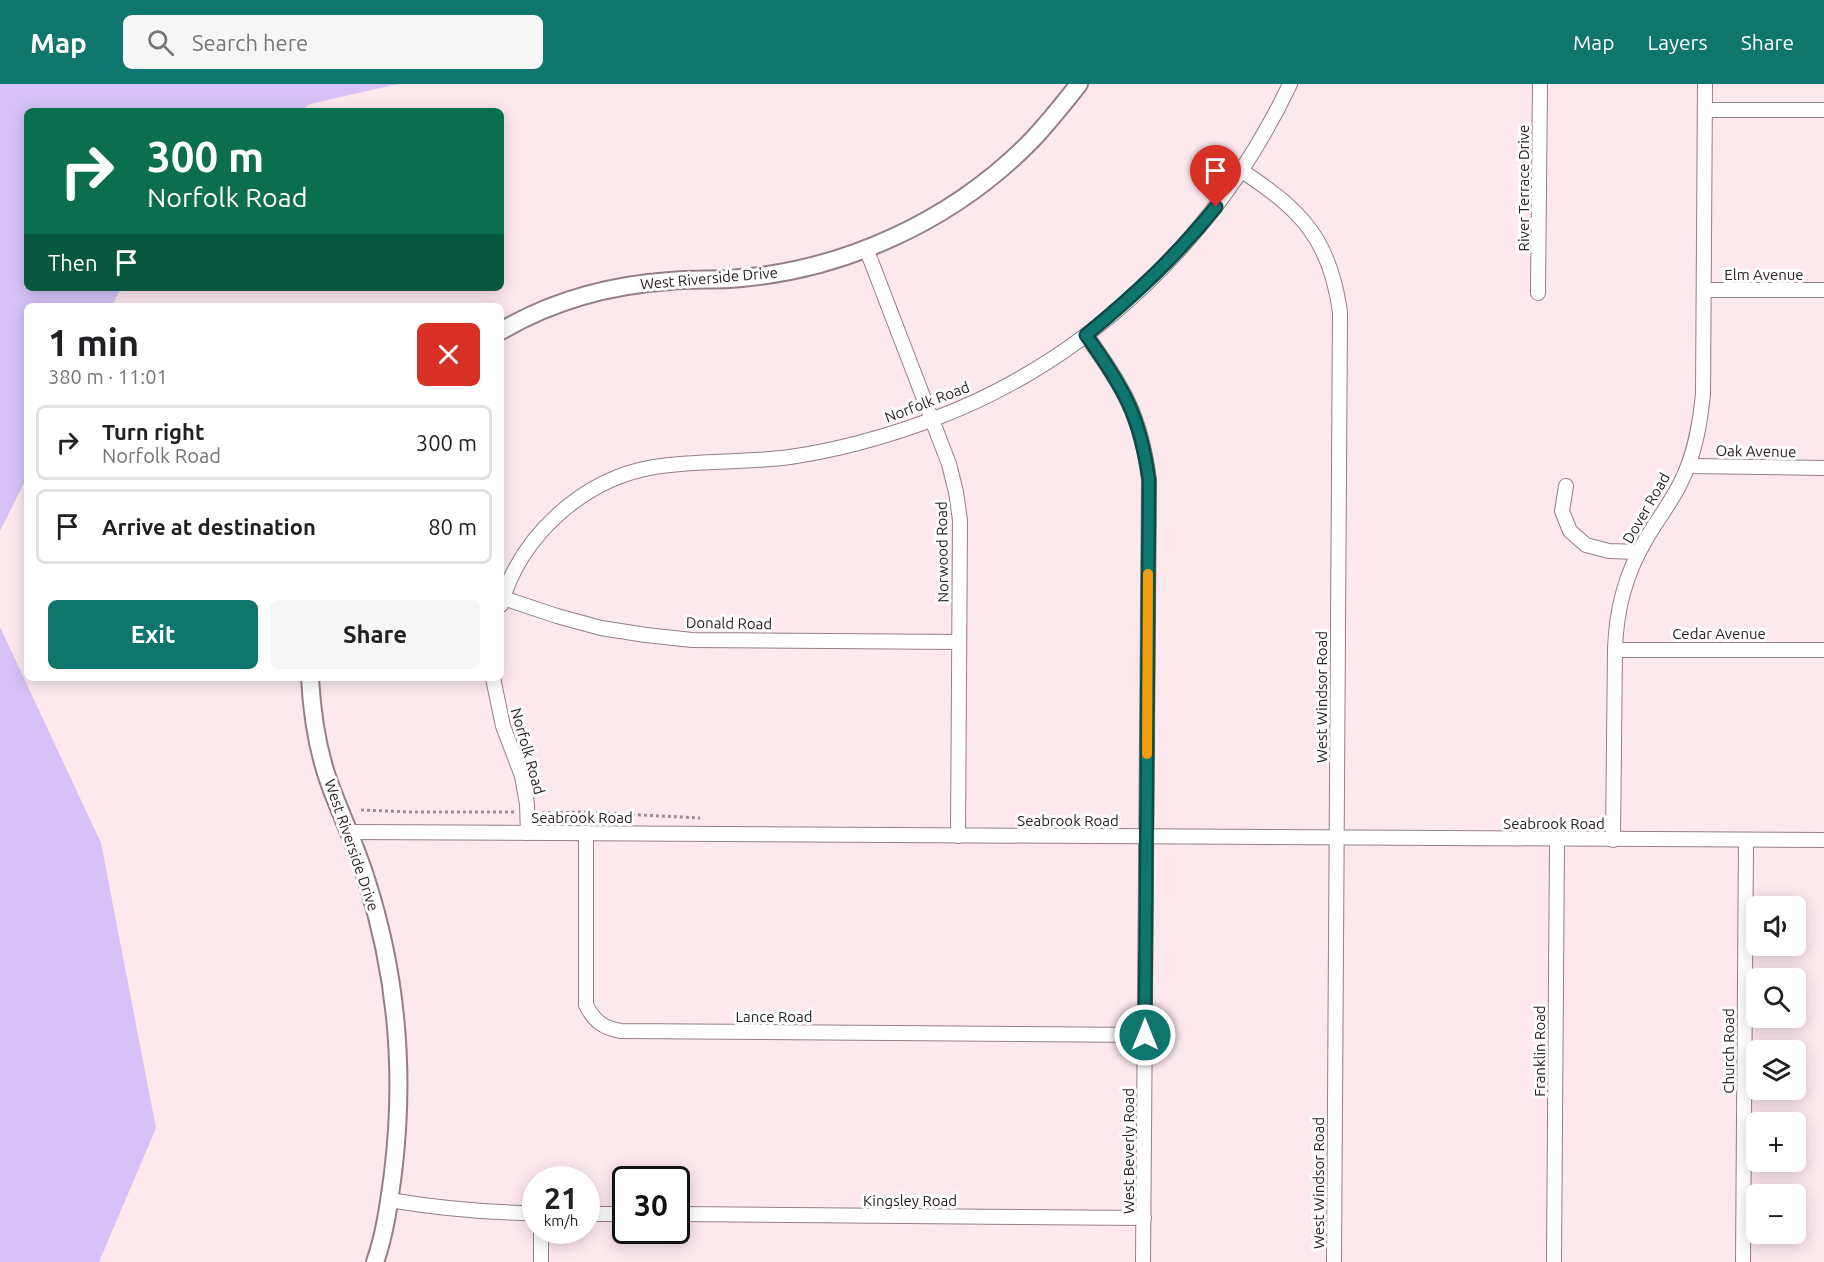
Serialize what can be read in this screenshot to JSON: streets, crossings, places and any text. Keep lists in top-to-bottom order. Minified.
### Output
{"streets":{"street":["River Terrace Drive","Elm Avenue","West Riverside Drive","Norfolk Road","Oak Avenue","Dover Road","Norwood Road","Donald Road","Cedar Avenue","West Windsor Road","Seabrook Road","Lance Road","Franklin Road","Church Road","West Beverly Road","Kingsley Road"]},"crossings":[["Elm Avenue","Dover Road"],["West Riverside Drive","Norwood Road"],["West Riverside Drive","Seabrook Road"],["Norfolk Road","Norwood Road"],["Norfolk Road","West Windsor Road"],["Norfolk Road","Seabrook Road"],["Norfolk Road","West Beverly Road"],["Oak Avenue","Dover Road"],["Dover Road","Cedar Avenue"],["Dover Road","Seabrook Road"],["Norwood Road","Donald Road"],["Norwood Road","Seabrook Road"],["West Windsor Road","Seabrook Road"],["Seabrook Road","Lance Road"],["Seabrook Road","Franklin Road"],["Seabrook Road","Church Road"],["Seabrook Road","West Beverly Road"],["Lance Road","West Beverly Road"],["West Beverly Road","Kingsley Road"]],"page":{"header":"Map","search":"Search here","nav":["Map","Layers","Share"],"turn":["300 m","Norfolk Road"],"then":"Then","heading":["1 min","380 m · 11:01"],"list":[{"name":"Turn right","note":"Norfolk Road","value":"300 m"},{"name":"Arrive at destination","value":"80 m"}],"buttons":["Exit","Share"],"map_buttons":["+","−"],"speed":"21 km/h","limit":"30"}}
